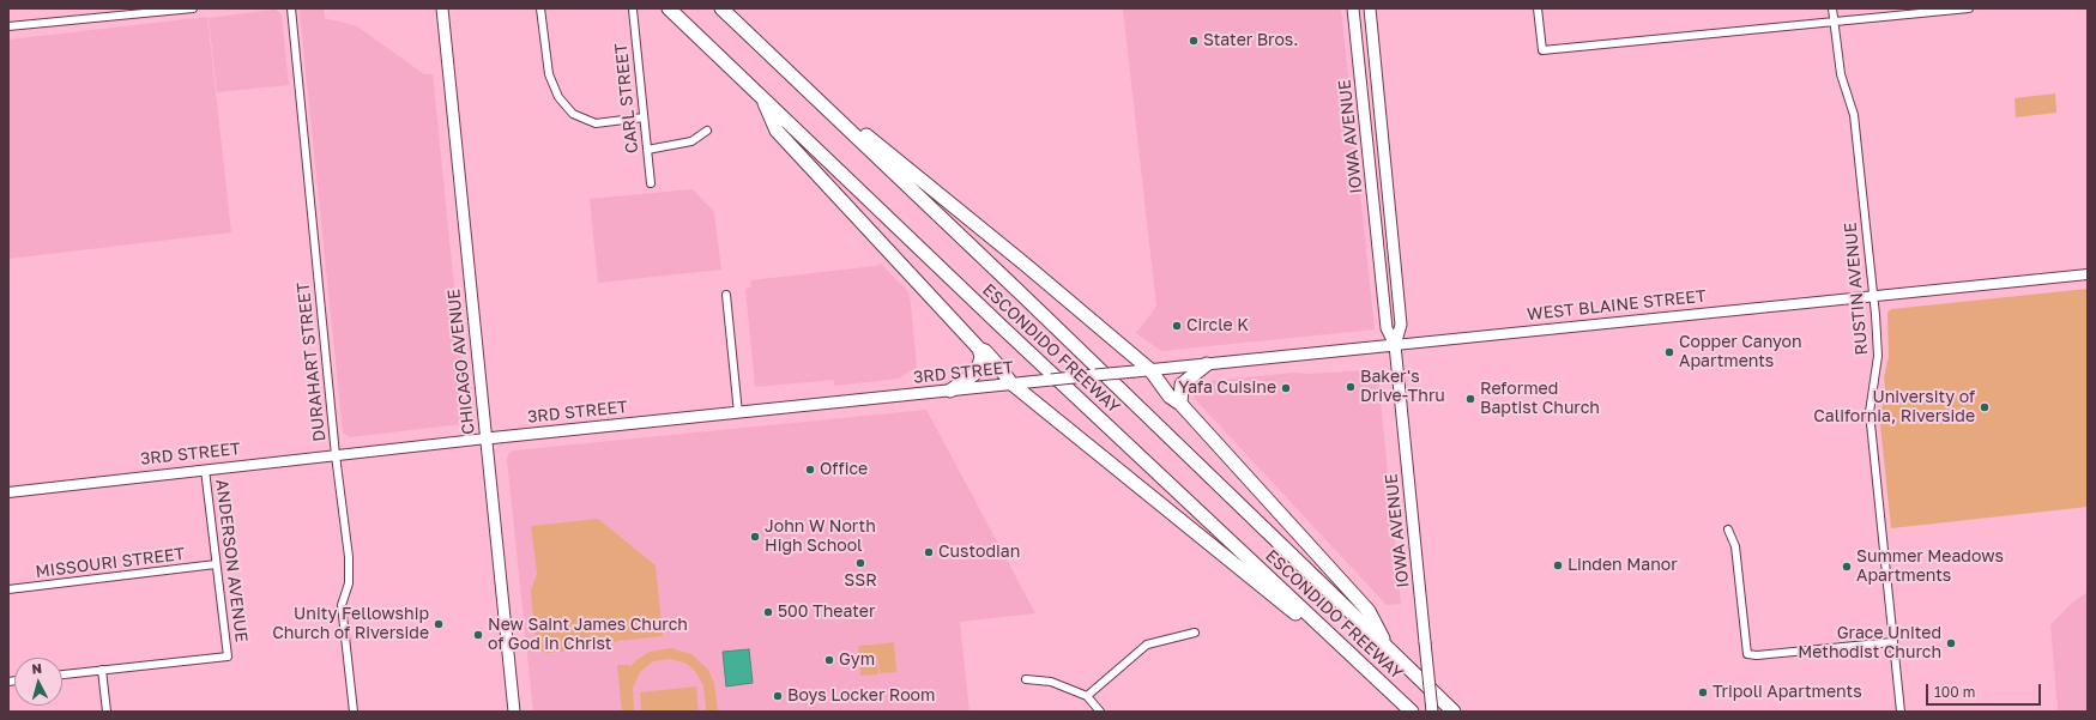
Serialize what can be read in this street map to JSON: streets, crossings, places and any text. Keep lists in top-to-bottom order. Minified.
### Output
{"streets":{"highway":["ESCONDIDO FREEWAY"],"main road":["IOWA AVENUE","WEST BLAINE STREET","CHICAGO AVENUE","3RD STREET"],"street":["CARL STREET","RUSTIN AVENUE","DURAHART STREET","ANDERSON AVENUE","MISSOURI STREET"]},"crossings":[["IOWA AVENUE","WEST BLAINE STREET"],["RUSTIN AVENUE","WEST BLAINE STREET"],["WEST BLAINE STREET","3RD STREET"],["DURAHART STREET","3RD STREET"],["CHICAGO AVENUE","3RD STREET"],["3RD STREET","ANDERSON AVENUE"],["ANDERSON AVENUE","MISSOURI STREET"]],"places":["Stater Bros.","Circle K","Copper Canyon Apartments","Baker's Drive-Thru","Yafa Cuisine","Reformed Baptist Church","University of California, Riverside","Office","John W North High School","Custodian","SSR","Linden Manor","Summer Meadows Apartments","500 Theater","Unity Fellowship Church of Riverside","New Saint James Church of God in Christ","Grace United Methodist Church","Gym","Tripoli Apartments","Boys Locker Room"],"scale_bar":"100 m","north":"top"}
